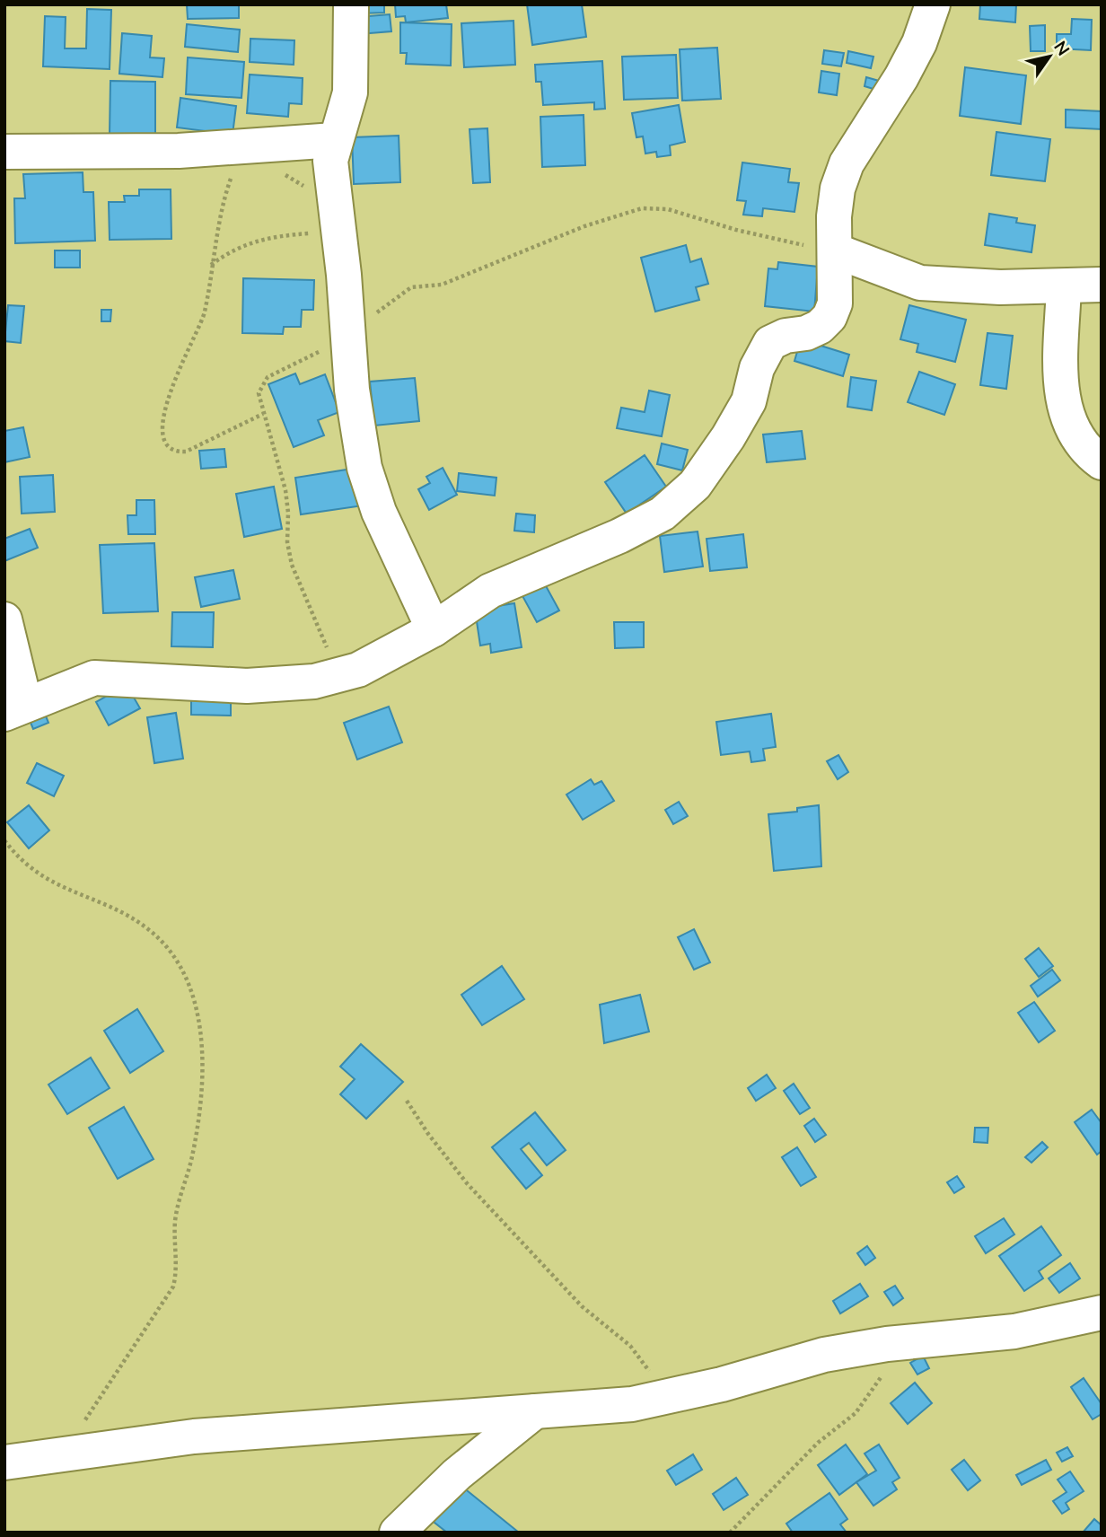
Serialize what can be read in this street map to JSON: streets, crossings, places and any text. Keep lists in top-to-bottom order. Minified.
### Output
{"north":"top right"}
